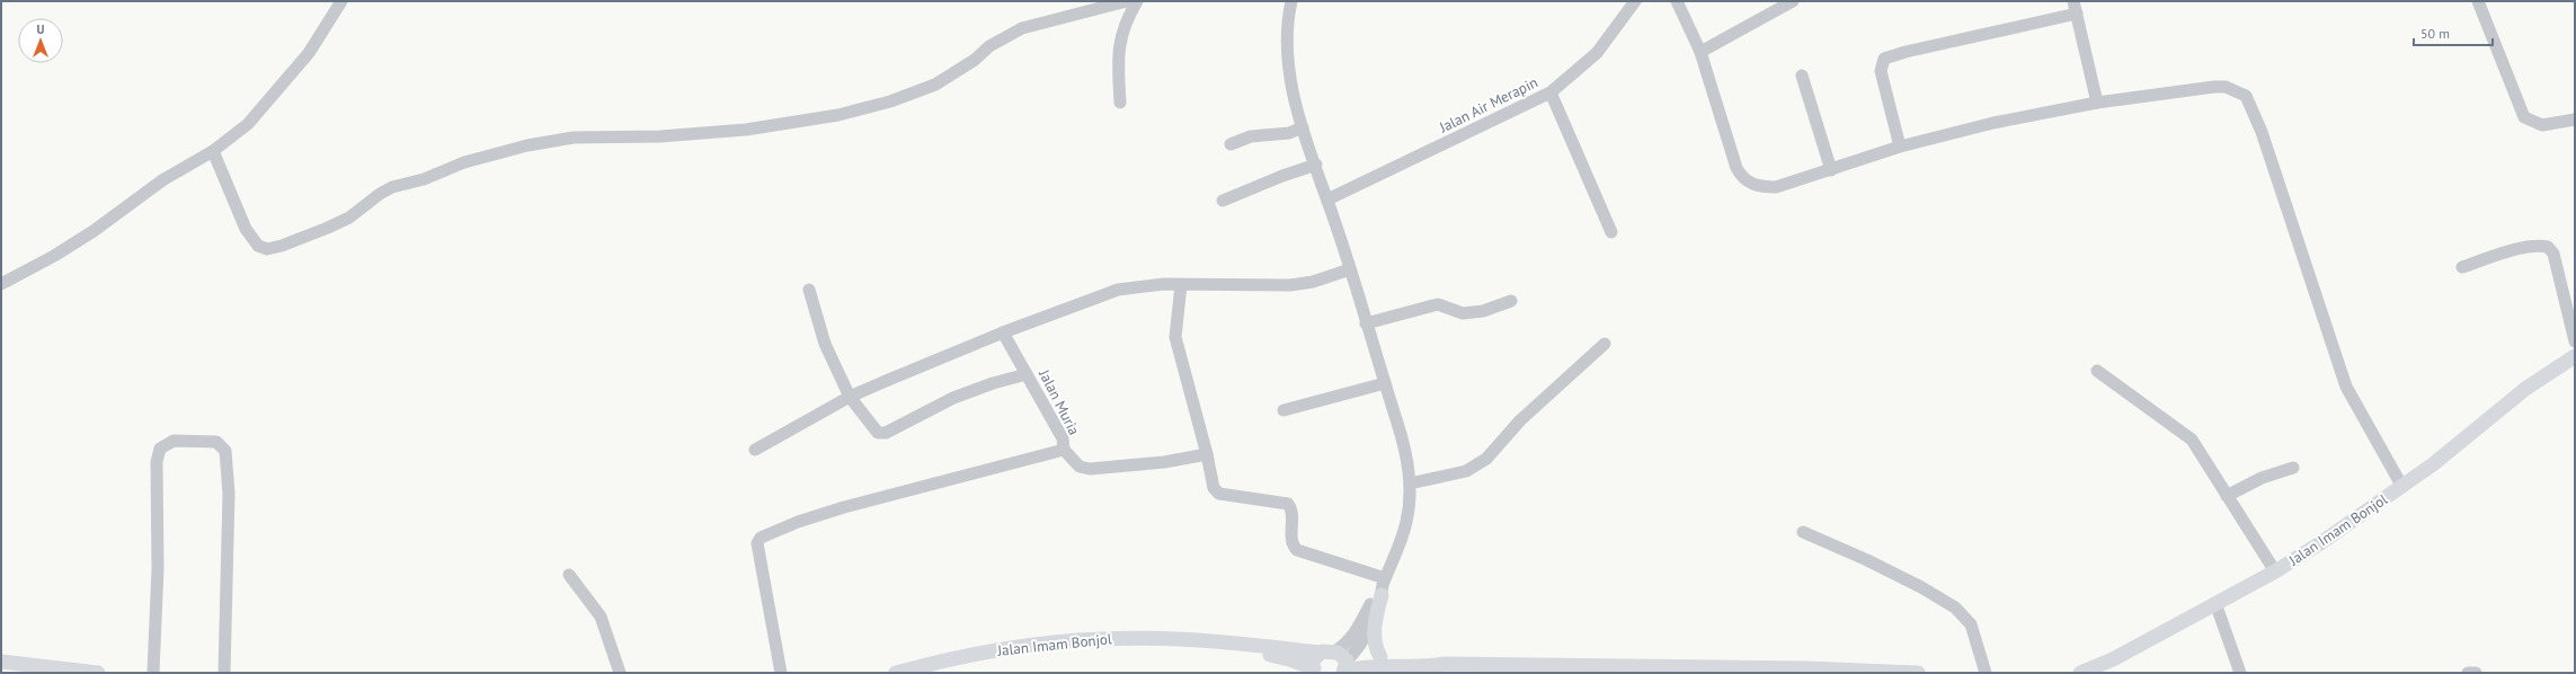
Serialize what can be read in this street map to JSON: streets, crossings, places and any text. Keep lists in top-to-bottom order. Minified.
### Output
{"streets":{"main road":["Jalan Imam Bonjol"],"street":["Jalan Air Merapin","Jalan Muria"]},"scale_bar":"50 m","north":"top"}
